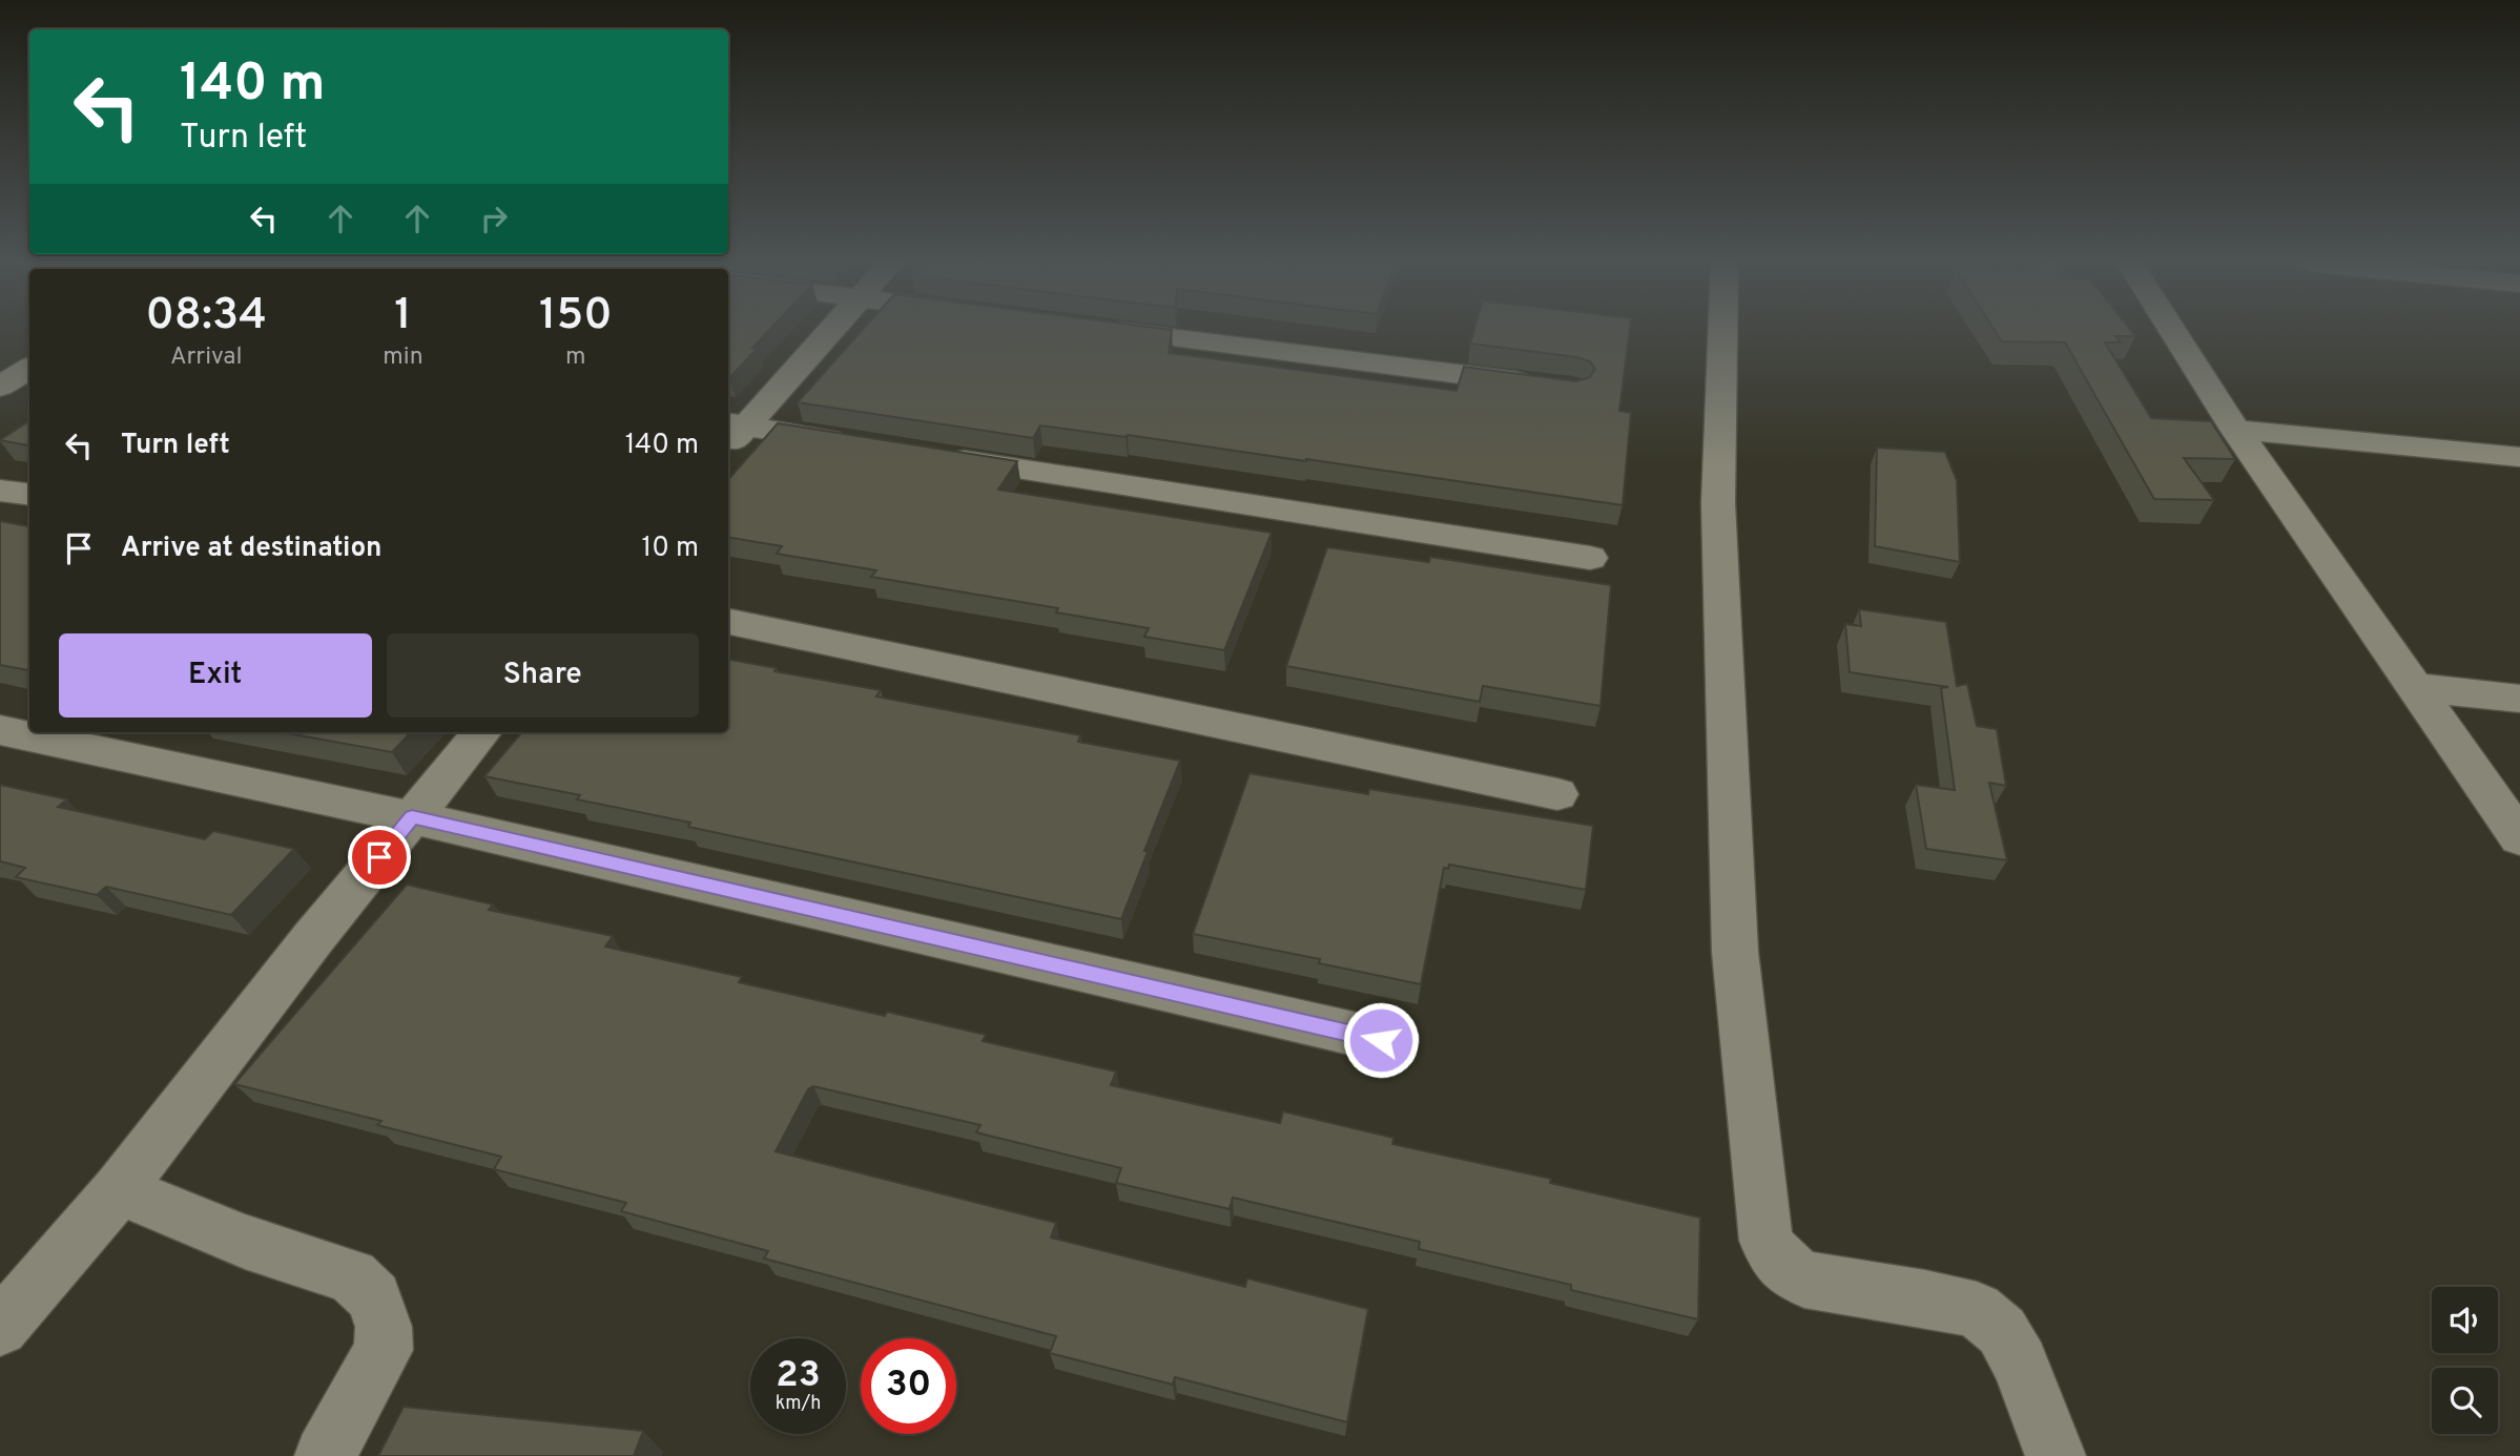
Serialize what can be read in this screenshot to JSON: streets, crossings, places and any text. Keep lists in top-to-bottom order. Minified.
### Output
{"page":{"turn":["140 m","Turn left"],"eta":["08:34","Arrival","1","min","150","m"],"list":[{"name":"Turn left","value":"140 m"},{"name":"Arrive at destination","value":"10 m"}],"buttons":["Exit","Share"],"speed":"23 km/h","limit":"30"}}
